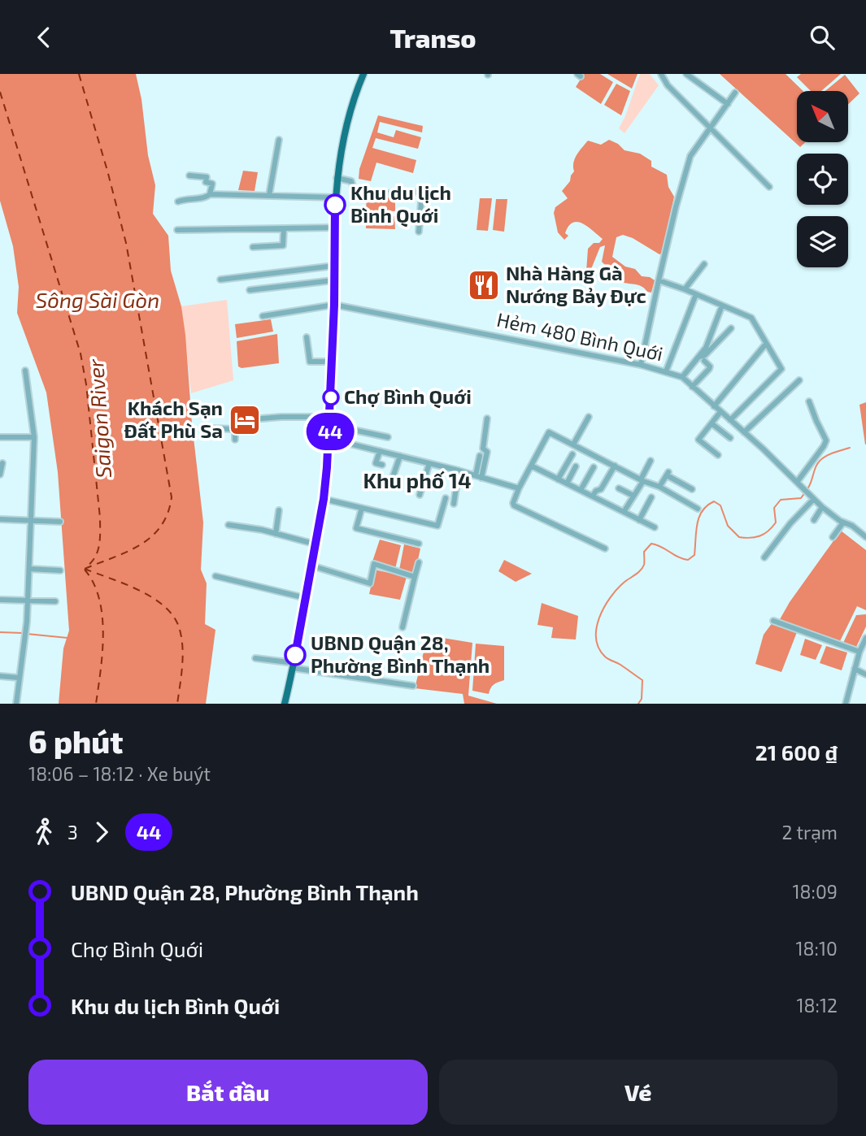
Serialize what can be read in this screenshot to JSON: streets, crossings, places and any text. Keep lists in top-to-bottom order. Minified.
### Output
{"streets":{"street":["Hẻm 480 Bình Quới"]},"districts":["Khu phố 14"],"water":["Sông Sài Gòn","Saigon River"],"places":{"other":["Khu du lịch Bình Quới","Chợ Bình Quới","UBND Quận 28, Phường Bình Thạnh"],"restaurant":["Nhà Hàng Gà Nướng Bảy Đực"],"hotel":["Khách Sạn Đất Phù Sa"]},"lines":["bus line 44"],"north":"top left","page":{"header":"Transo","on_map":"44","heading":["6 phút","18:06 – 18:12 · Xe buýt","21 600 ₫"],"legs":["3","44","2 trạm"],"list":[{"name":"UBND Quận 28, Phường Bình Thạnh","value":"18:09"},{"name":"Chợ Bình Quới","value":"18:10"},{"name":"Khu du lịch Bình Quới","value":"18:12"}],"buttons":["Bắt đầu","Vé"]}}
